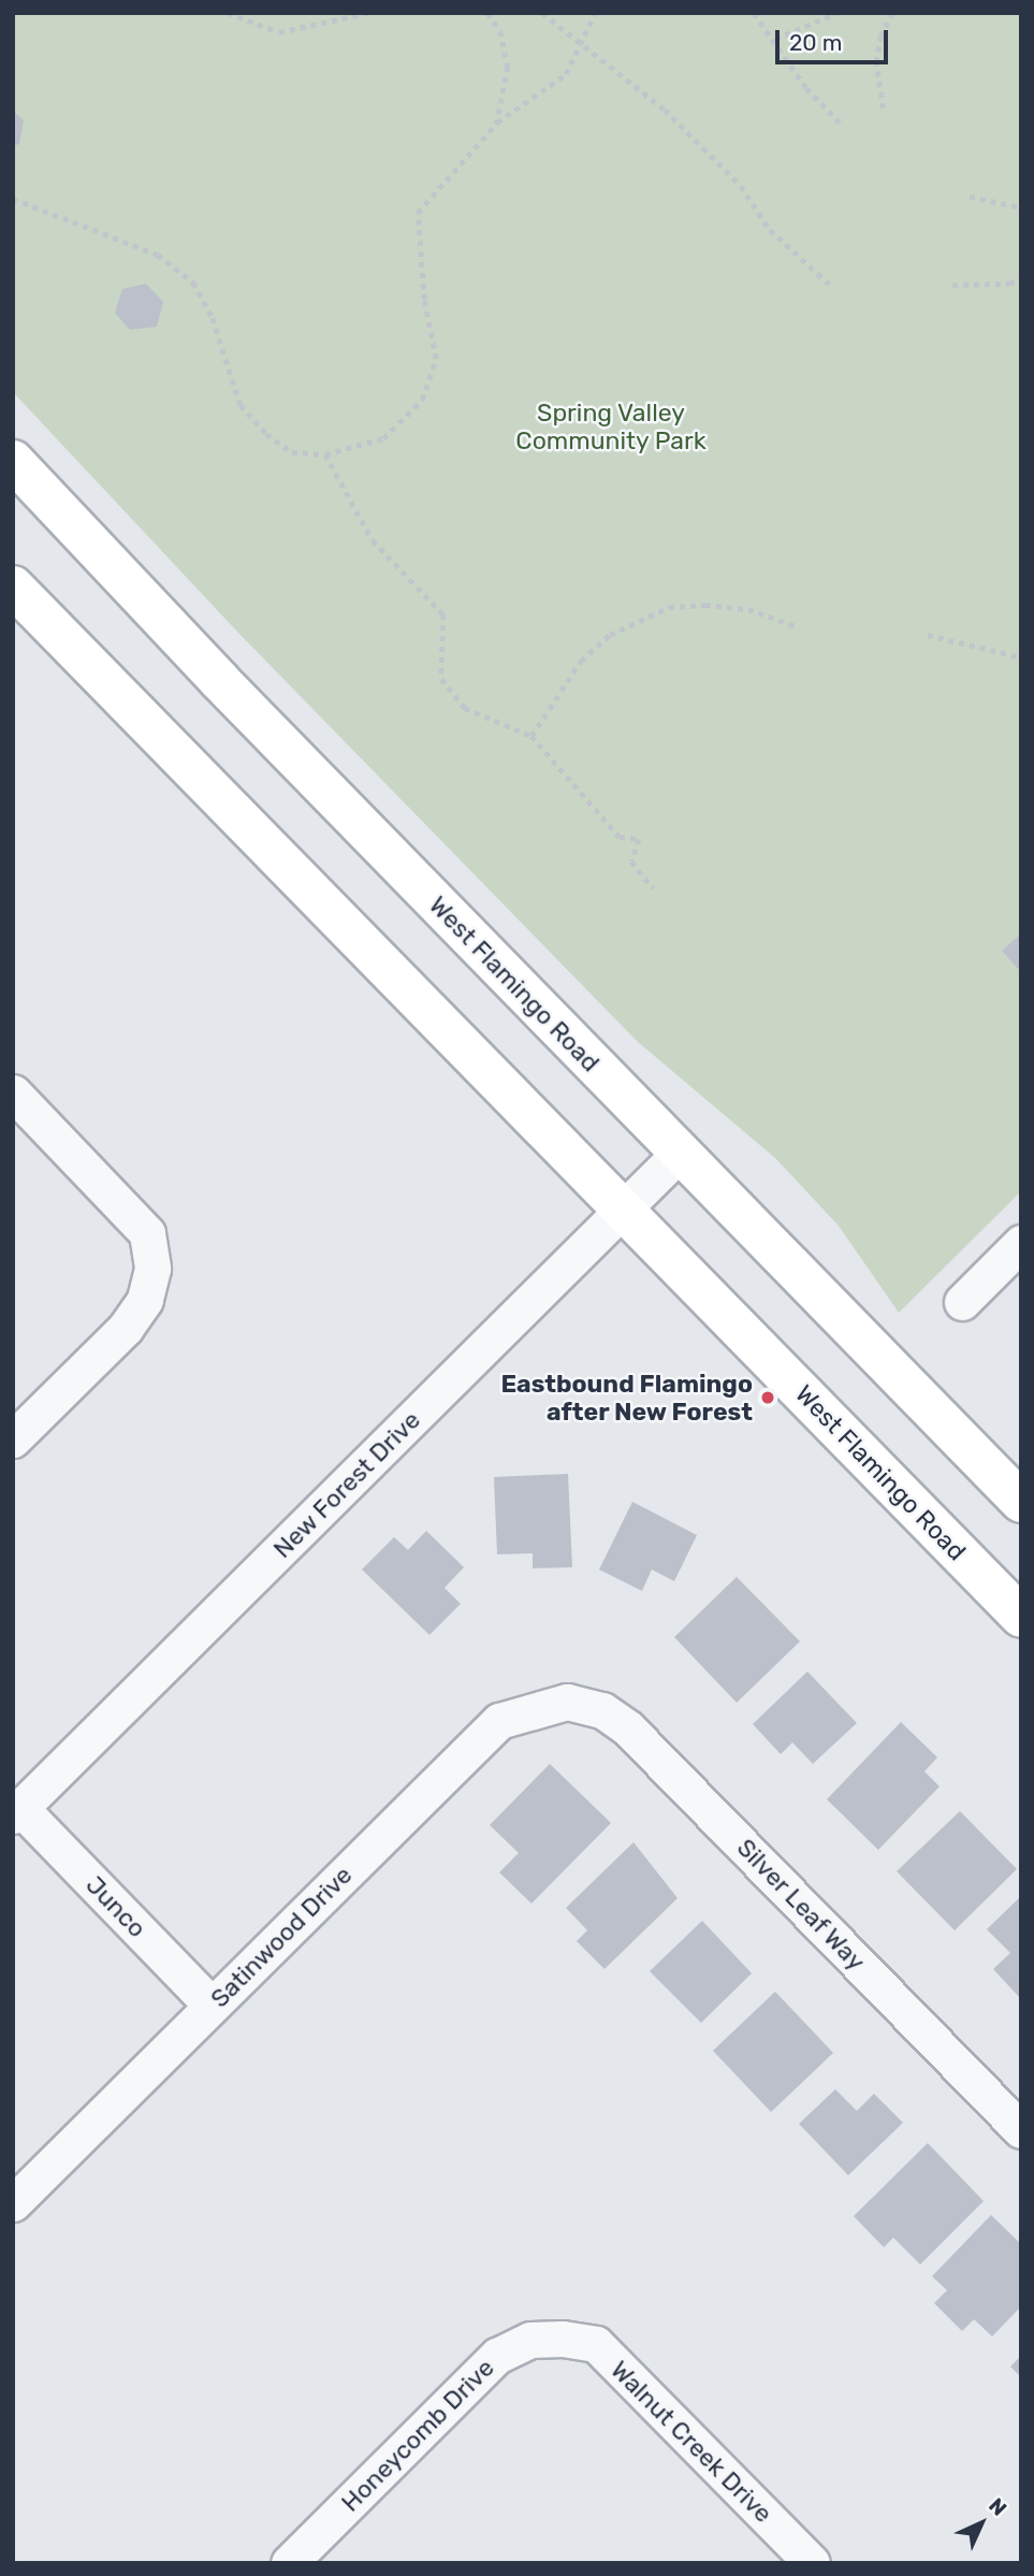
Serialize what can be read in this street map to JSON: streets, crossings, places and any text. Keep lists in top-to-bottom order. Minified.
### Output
{"streets":{"main road":["West Flamingo Road"],"street":["New Forest Drive","Silver Leaf Way","Junco","Satinwood Drive","Honeycomb Drive","Walnut Creek Drive"]},"crossings":[["West Flamingo Road","New Forest Drive"],["New Forest Drive","Junco"],["Silver Leaf Way","Satinwood Drive"],["Junco","Satinwood Drive"],["Honeycomb Drive","Walnut Creek Drive"]],"parks":["Spring Valley Community Park"],"places":["Eastbound Flamingo after New Forest"],"scale_bar":"20 m","north":"top right"}
